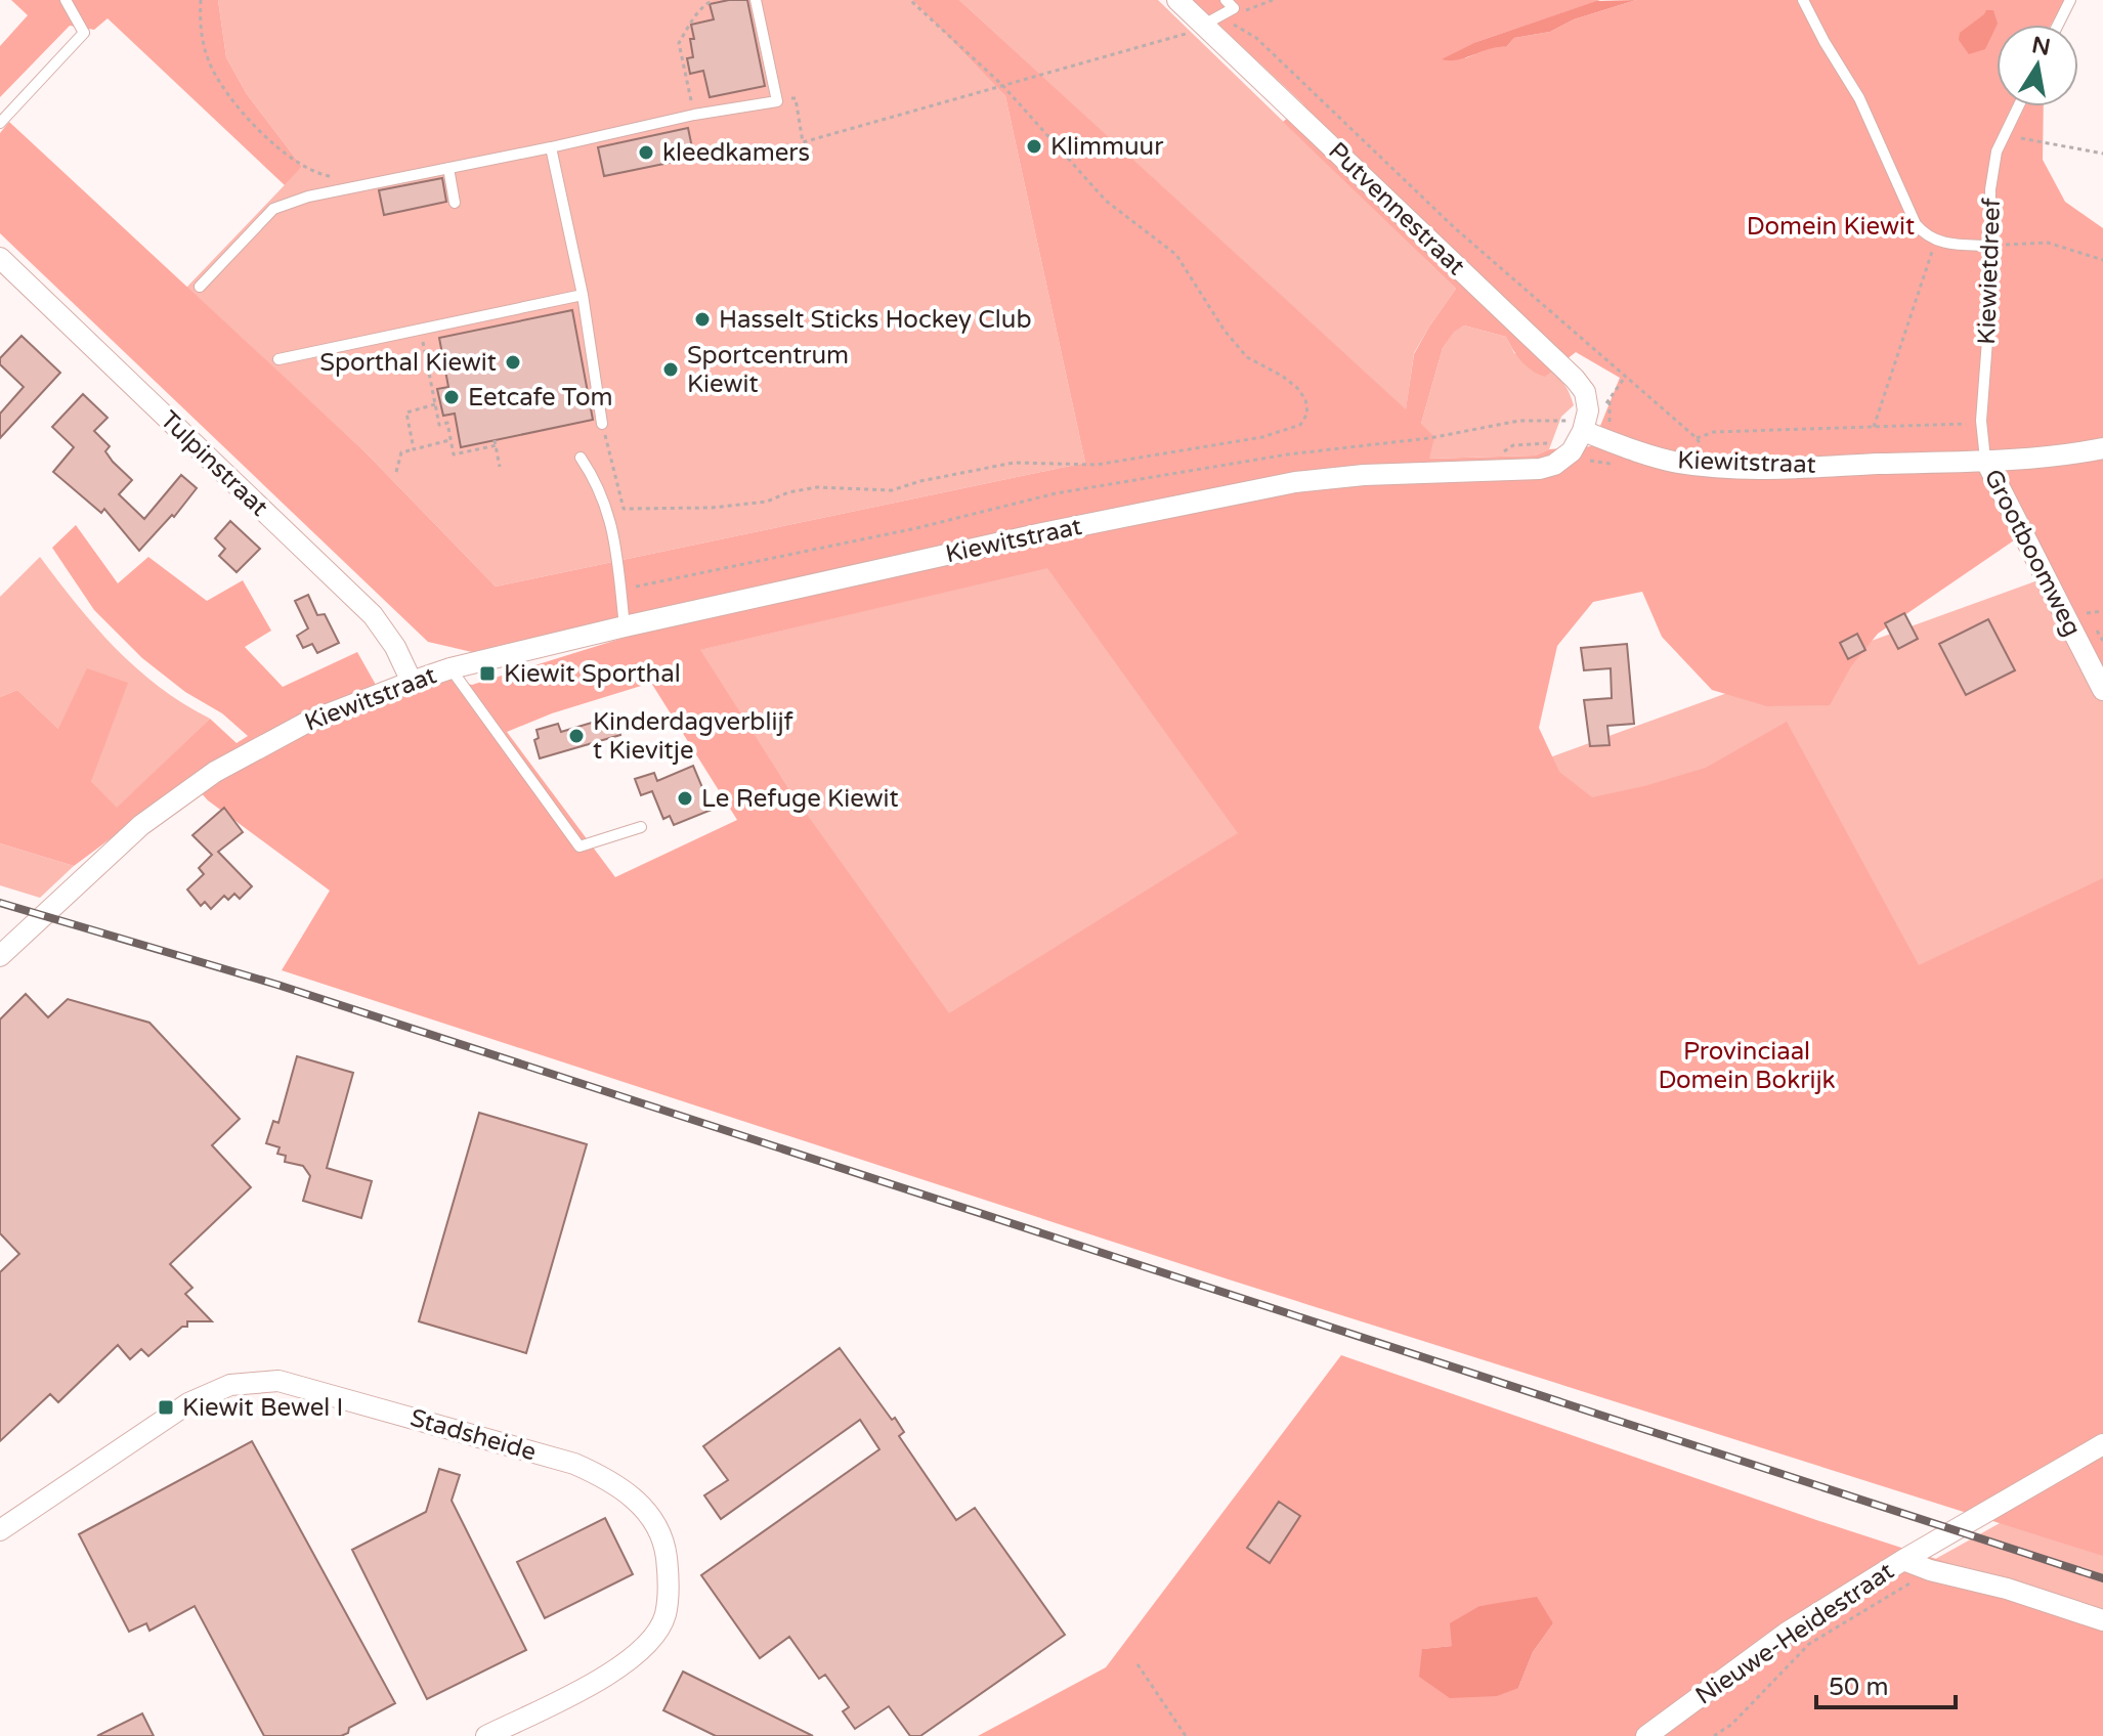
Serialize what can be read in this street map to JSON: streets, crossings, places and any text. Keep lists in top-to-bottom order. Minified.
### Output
{"streets":{"street":["Putvennestraat","Kiewitstraat","Tulpinstraat","Grootboomweg","Stadsheide","Nieuwe-Heidestraat"],"lane":["Kiewietdreef"]},"crossings":[["Putvennestraat","Kiewitstraat"],["Kiewietdreef","Kiewitstraat"],["Kiewietdreef","Grootboomweg"],["Kiewitstraat","Tulpinstraat"],["Kiewitstraat","Grootboomweg"]],"parks":["Domein Kiewit","Provinciaal Domein Bokrijk"],"places":{"other":["Klimmuur","kleedkamers","Hasselt Sticks Hockey Club","Sporthal Kiewit","Sportcentrum Kiewit","Eetcafe Tom","Kinderdagverblijf t Kievitje","Le Refuge Kiewit"],"transit":["Kiewit Sporthal","Kiewit Bewel I"]},"scale_bar":"50 m","north":"top"}
